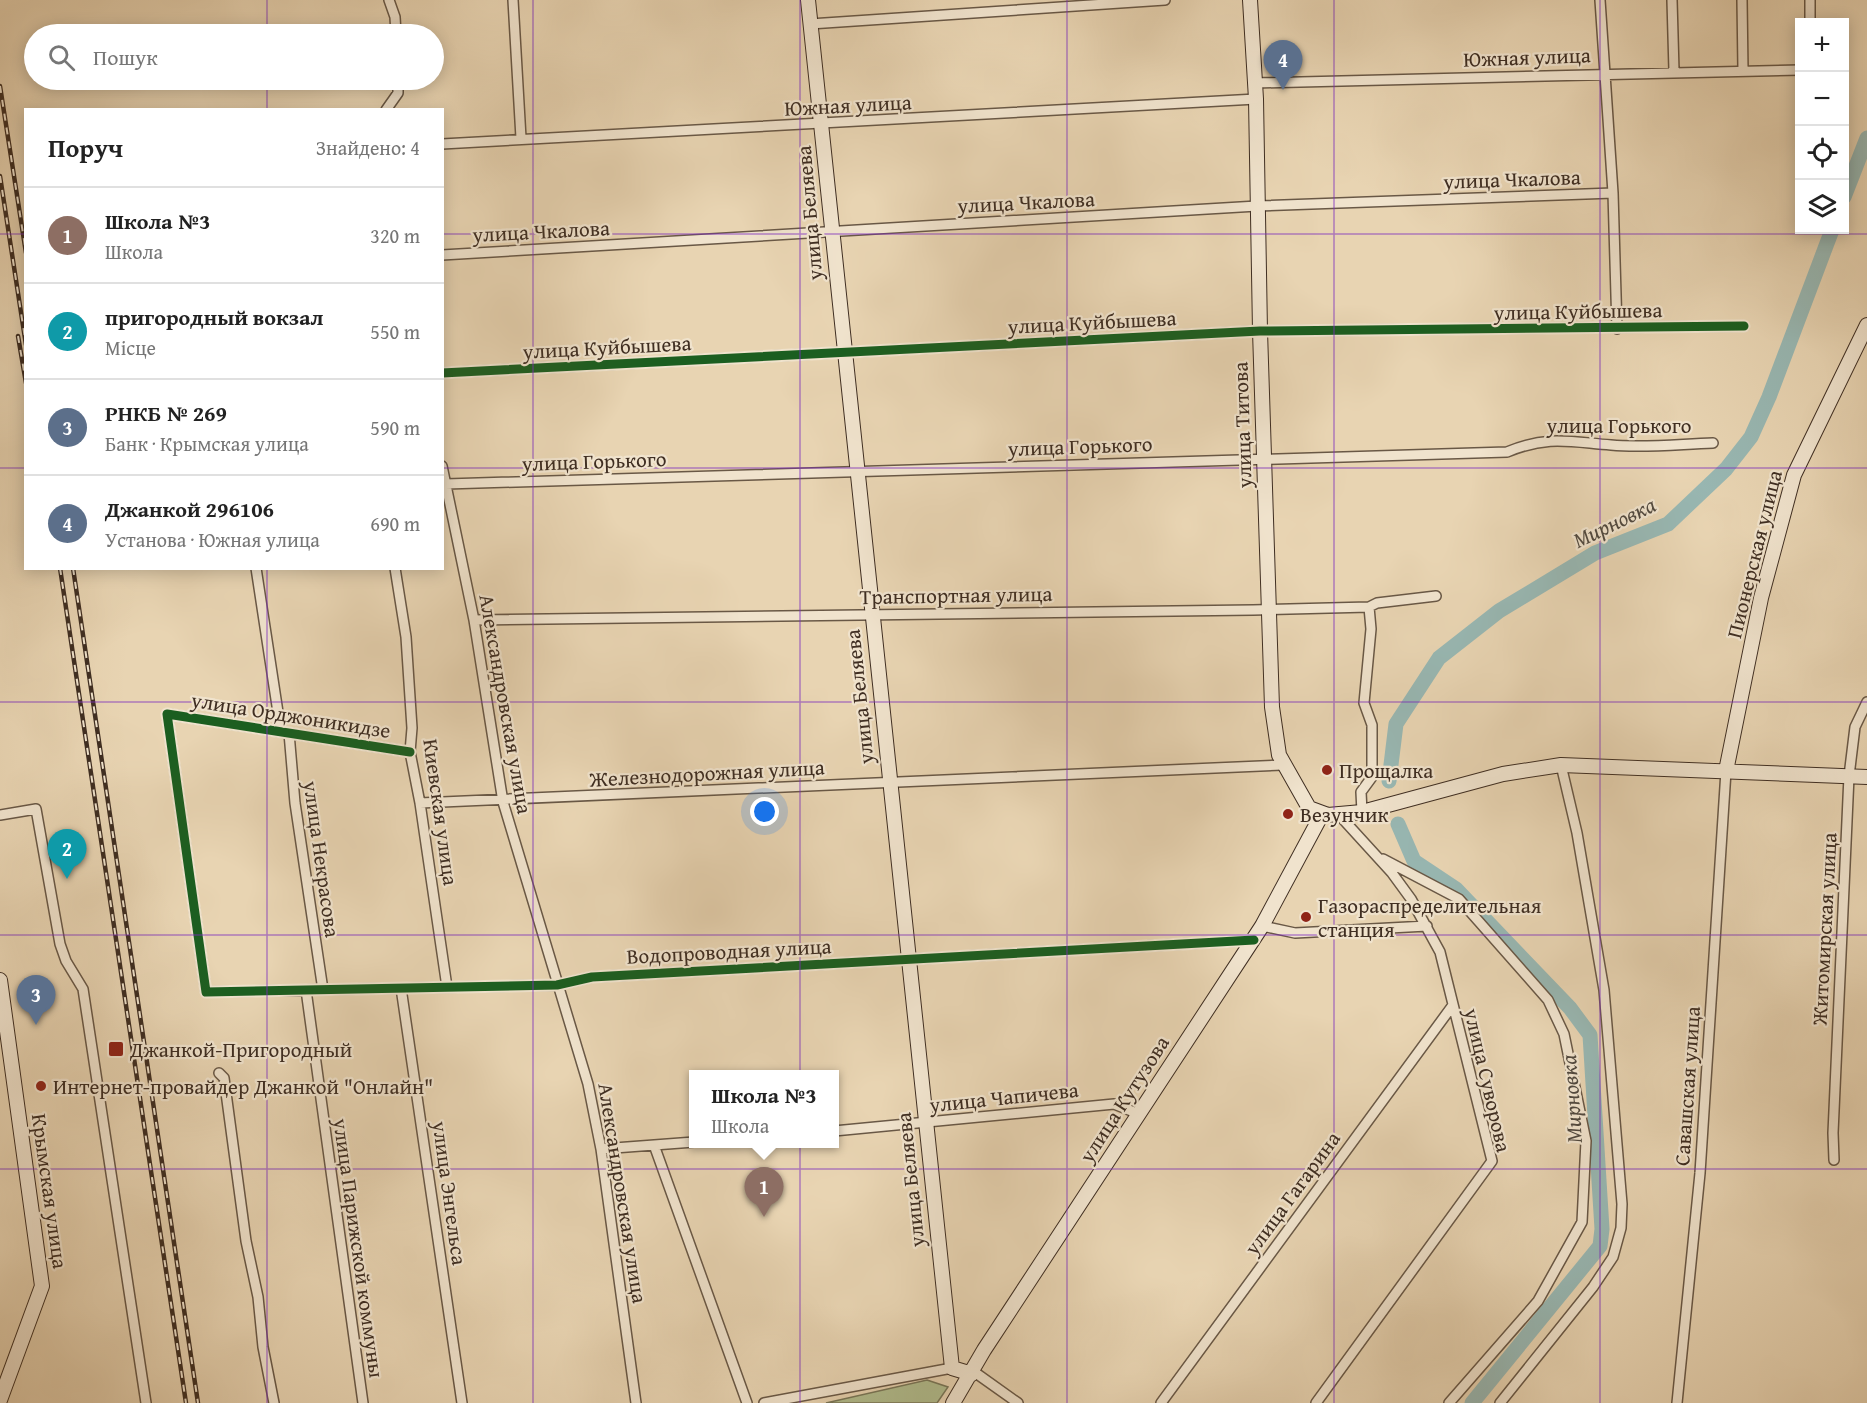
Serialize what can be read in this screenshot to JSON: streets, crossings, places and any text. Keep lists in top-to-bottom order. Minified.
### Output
{"streets":{"main road":["улица Беляева","улица Титова","Пионерская улица","улица Кутузова","Крымская улица"],"street":["Южная улица","улица Чкалова","улица Куйбышева","улица Горького","Транспортная улица","Александровская улица","улица Орджоникидзе","Железнодорожная улица","Киевская улица","улица Некрасова","Житомирская улица","Водопроводная улица","улица Суворова","Савашская улица","улица Чапичева","улица Энгельса","улица Гагарина","улица Парижской коммуны"]},"crossings":[["Южная улица","улица Беляева"],["Южная улица","улица Титова"],["улица Чкалова","улица Беляева"],["улица Чкалова","улица Титова"],["улица Беляева","улица Куйбышева"],["улица Беляева","улица Горького"],["улица Беляева","Транспортная улица"],["улица Беляева","Железнодорожная улица"],["улица Беляева","Водопроводная улица"],["улица Беляева","улица Чапичева"],["улица Куйбышева","улица Титова"],["улица Титова","улица Горького"],["улица Титова","Транспортная улица"],["улица Титова","Железнодорожная улица"],["улица Титова","улица Кутузова"],["улица Горького","Александровская улица"],["Пионерская улица","Савашская улица"],["Транспортная улица","Александровская улица"],["Александровская улица","Железнодорожная улица"],["Александровская улица","Водопроводная улица"],["улица Орджоникидзе","Киевская улица"],["улица Орджоникидзе","улица Некрасова"],["улица Орджоникидзе","Водопроводная улица"],["Железнодорожная улица","Киевская улица"],["Киевская улица","Водопроводная улица"],["улица Некрасова","Водопроводная улица"],["Водопроводная улица","улица Кутузова"],["Водопроводная улица","улица Энгельса"],["Водопроводная улица","улица Парижской коммуны"],["улица Суворова","улица Гагарина"],["улица Чапичева","улица Кутузова"]],"water":["Мирновка"],"places":{"other":["Прощалка","Везунчик","Газораспределительная станция","Интернет-провайдер Джанкой \"Онлайн\""],"transit":["Джанкой-Пригородный"]},"page":{"map_buttons":["+","−"],"search":"Пошук","pins":["4","2","3","1"],"heading":["Поруч","Знайдено: 4"],"list":[{"mark":"1","name":"Школа №3","note":"Школа","value":"320 m"},{"mark":"2","name":"пригородный вокзал","note":"Місце","value":"550 m"},{"mark":"3","name":"РНКБ № 269","note":"Банк · Крымская улица","value":"590 m"},{"mark":"4","name":"Джанкой 296106","note":"Установа · Южная улица","value":"690 m"}],"popup":["Школа №3","Школа"]}}
